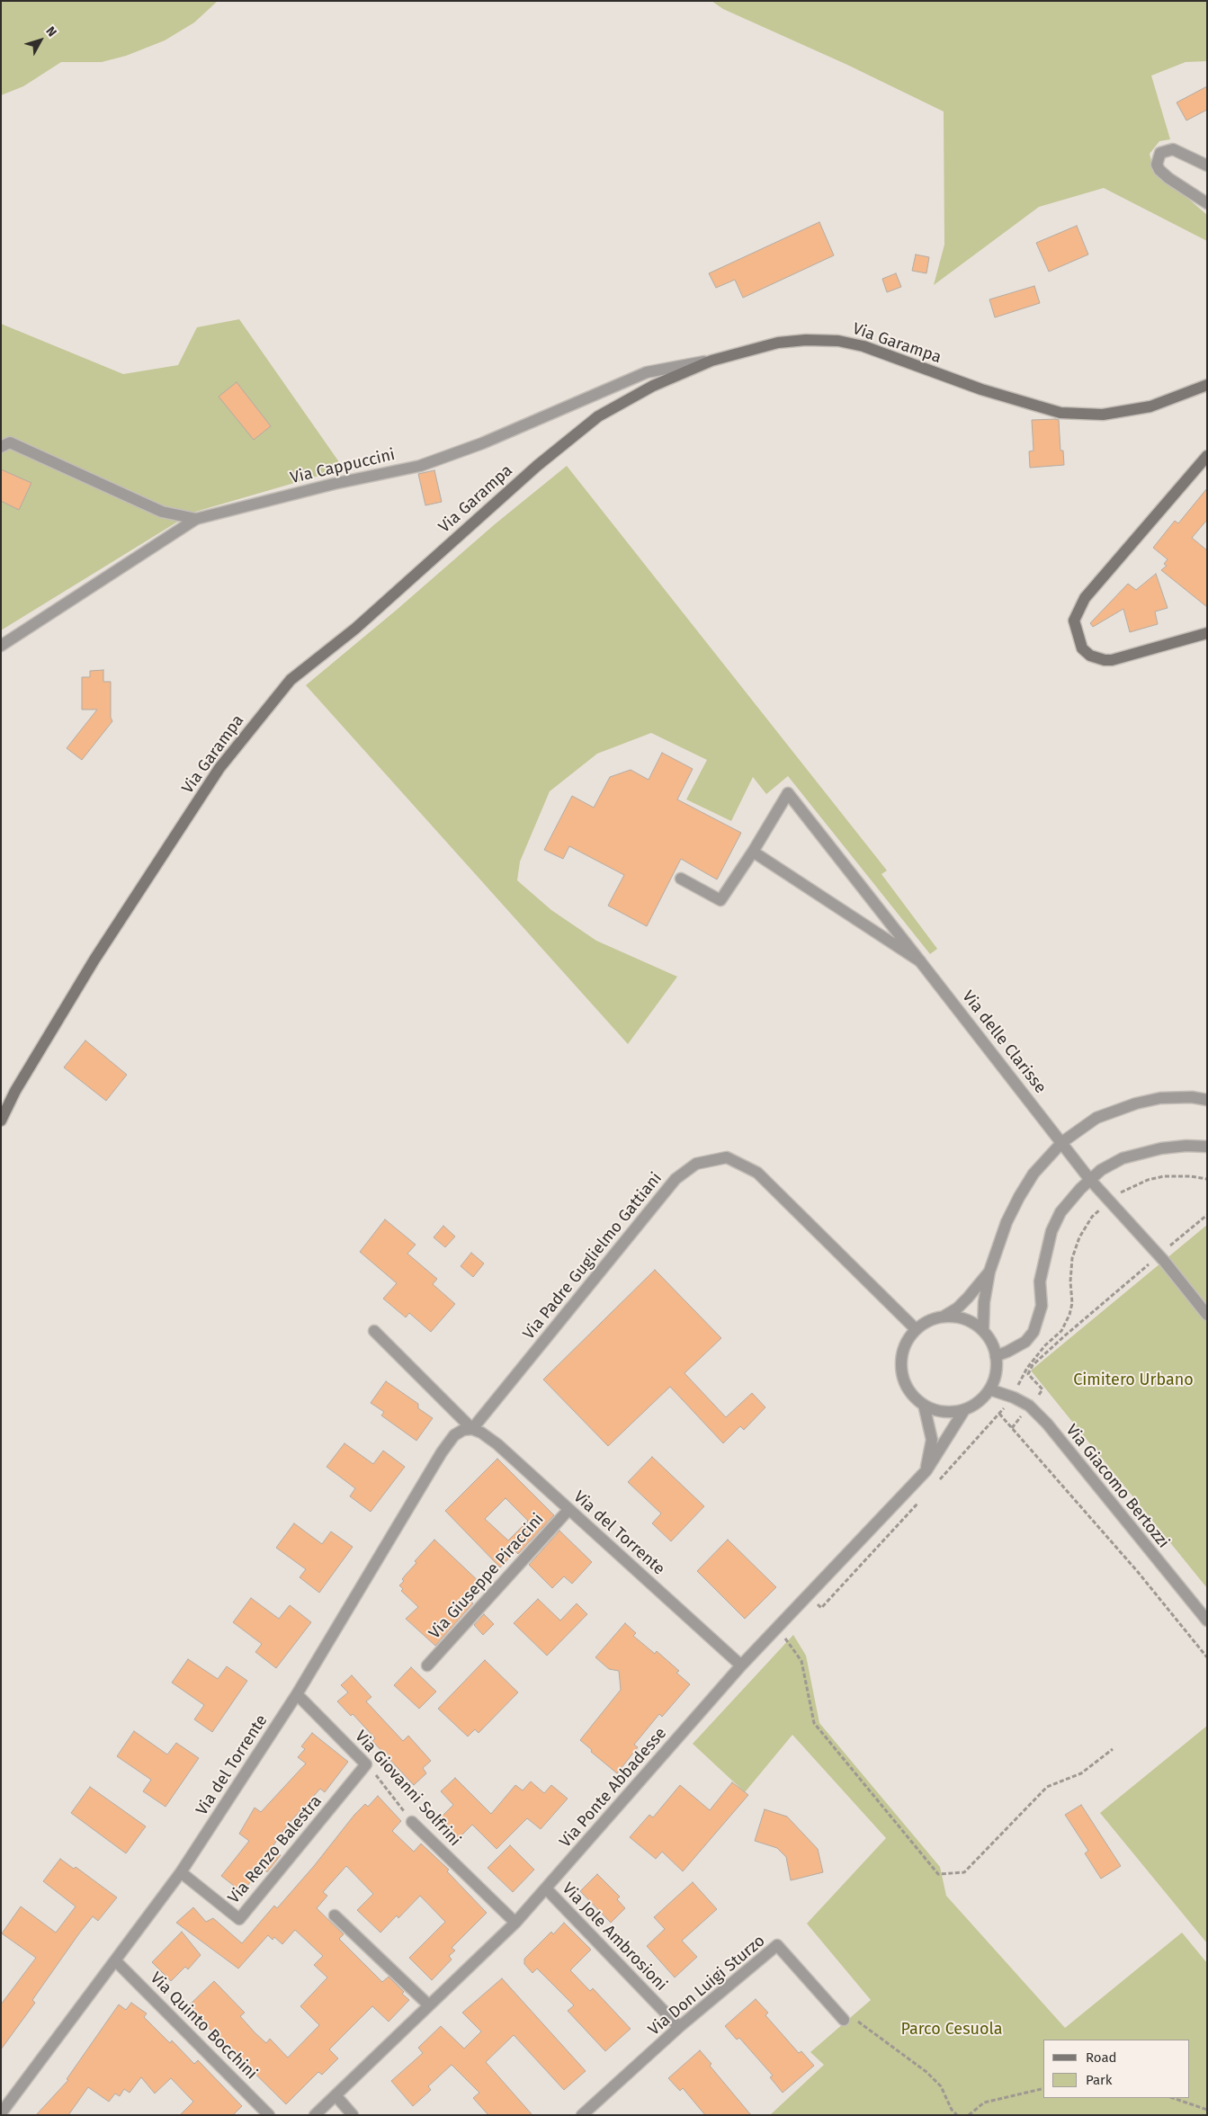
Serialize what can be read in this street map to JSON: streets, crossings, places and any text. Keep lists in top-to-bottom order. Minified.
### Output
{"streets":{"street":["Via Garampa","Via Cappuccini","Via delle Clarisse","Via Padre Guglielmo Gattiani","Via Giacomo Bertozzi","Via del Torrente","Via Giuseppe Piraccini","Via Ponte Abbadesse","Via Giovanni Solfrini","Via Renzo Balestra","Via Jole Ambrosioni","Via Don Luigi Sturzo","Via Quinto Bocchini"]},"crossings":[["Via Garampa","Via Cappuccini"],["Via Padre Guglielmo Gattiani","Via Giacomo Bertozzi"],["Via Padre Guglielmo Gattiani","Via del Torrente"],["Via Padre Guglielmo Gattiani","Via Ponte Abbadesse"],["Via Giacomo Bertozzi","Via Ponte Abbadesse"],["Via del Torrente","Via Giuseppe Piraccini"],["Via del Torrente","Via Ponte Abbadesse"],["Via del Torrente","Via Giovanni Solfrini"],["Via del Torrente","Via Renzo Balestra"],["Via del Torrente","Via Quinto Bocchini"],["Via Ponte Abbadesse","Via Giovanni Solfrini"],["Via Ponte Abbadesse","Via Jole Ambrosioni"],["Via Giovanni Solfrini","Via Renzo Balestra"],["Via Jole Ambrosioni","Via Don Luigi Sturzo"]],"parks":["Cimitero Urbano","Parco Cesuola"],"legend":["Road","Park"],"north":"top right"}
